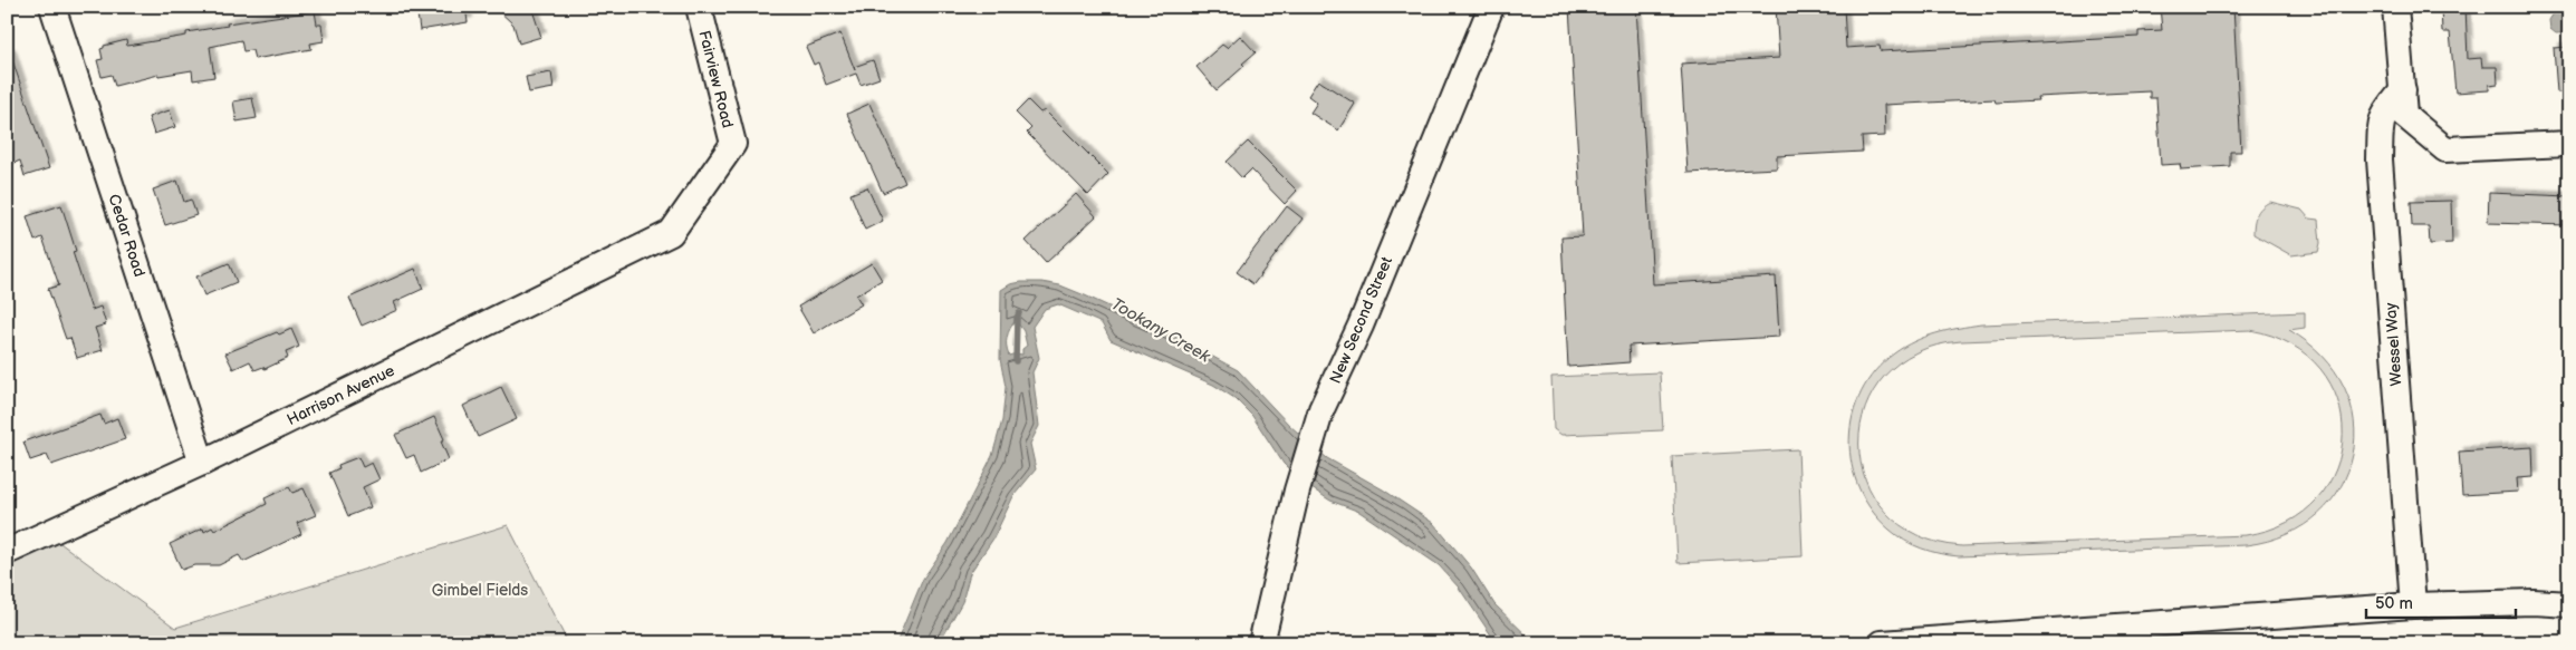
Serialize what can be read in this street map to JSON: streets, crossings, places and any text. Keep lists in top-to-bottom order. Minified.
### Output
{"streets":{"street":["Fairview Road","Cedar Road","New Second Street","Wessel Way","Harrison Avenue"]},"crossings":[["Fairview Road","Harrison Avenue"],["Cedar Road","Harrison Avenue"]],"water":["Tookany Creek"],"parks":["Gimbel Fields"],"scale_bar":"50 m"}
